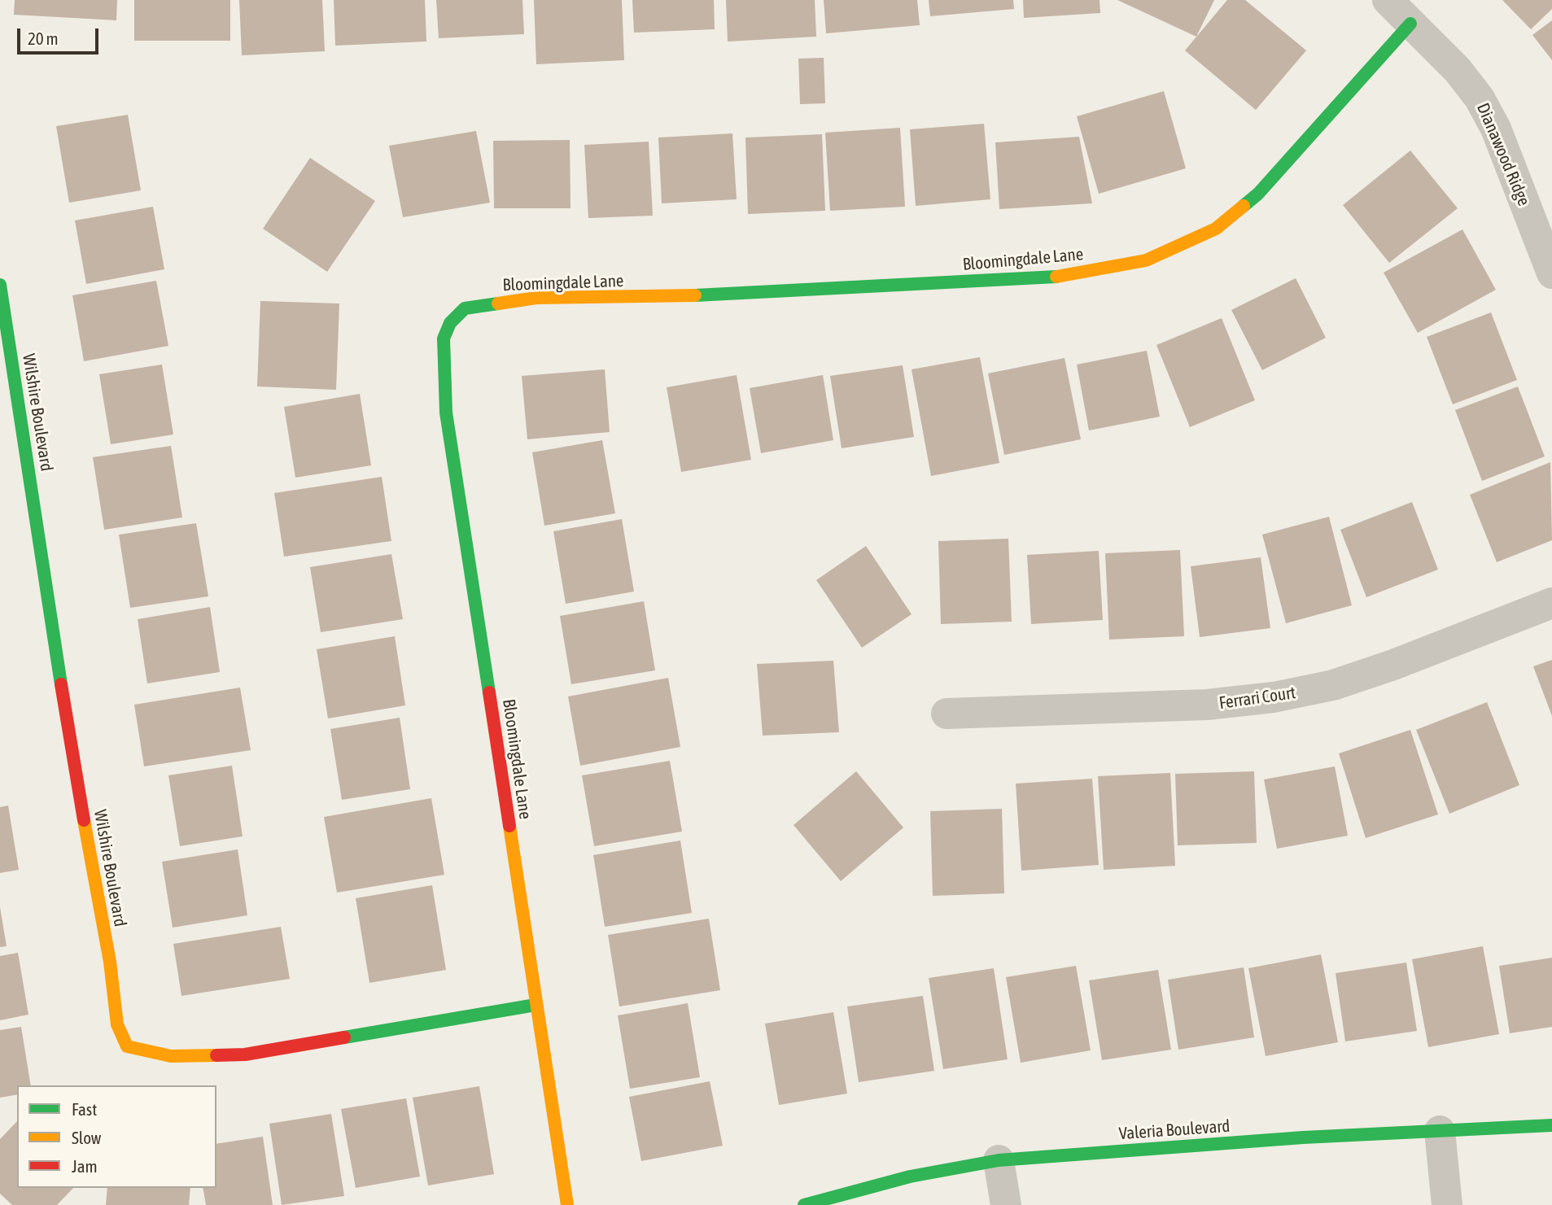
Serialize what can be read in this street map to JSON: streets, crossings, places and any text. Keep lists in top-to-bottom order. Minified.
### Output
{"streets":{"street":["Dianawood Ridge","Bloomingdale Lane","Wilshire Boulevard","Ferrari Court","Valeria Boulevard"]},"crossings":[["Dianawood Ridge","Bloomingdale Lane"],["Bloomingdale Lane","Wilshire Boulevard"]],"legend":["Fast","Slow","Jam"],"scale_bar":"20 m"}
